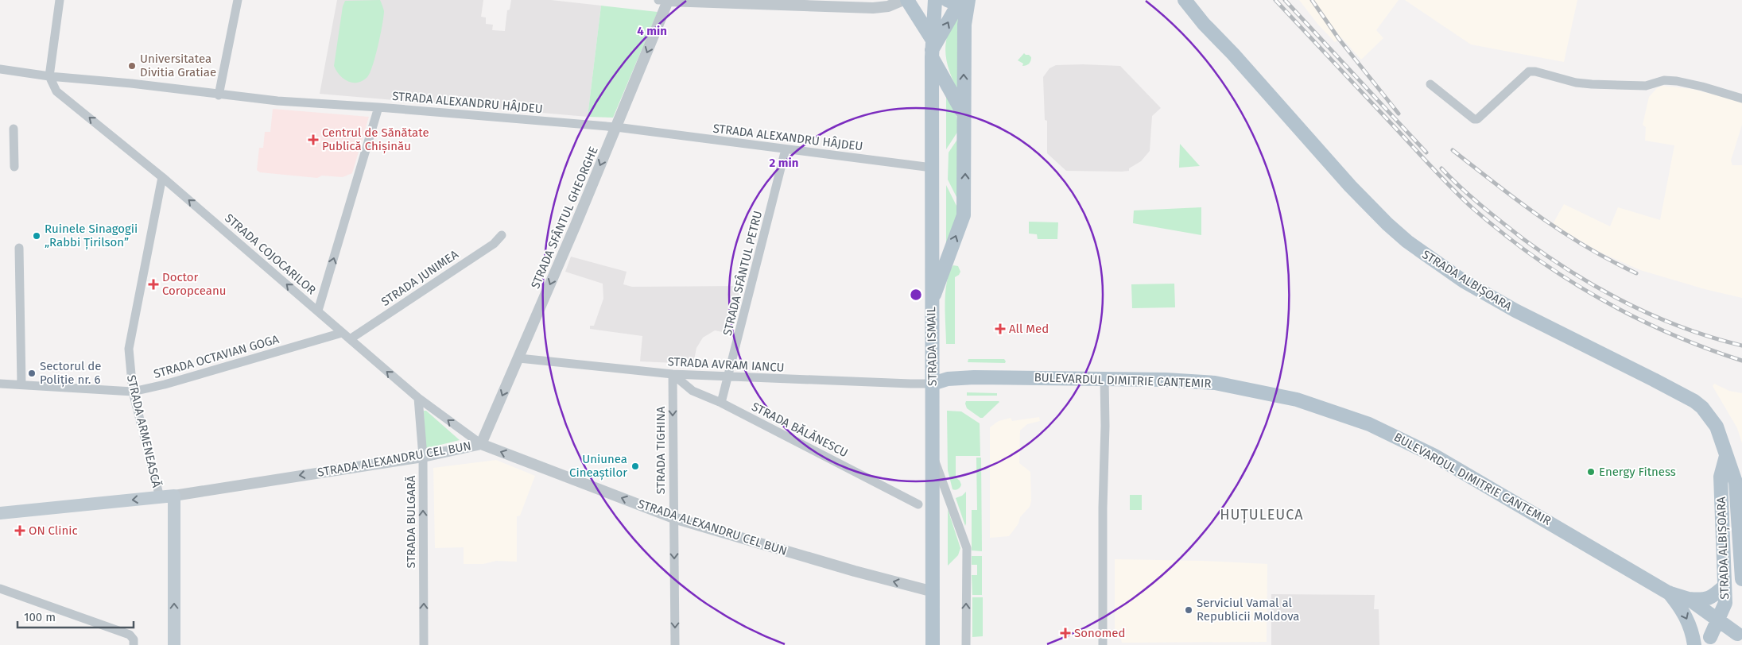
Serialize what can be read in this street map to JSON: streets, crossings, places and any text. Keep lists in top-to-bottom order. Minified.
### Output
{"streets":{"main road":["STRADA ALBIȘOARA","STRADA ISMAIL","BULEVARDUL DIMITRIE CANTEMIR","STRADA ARMENEASCĂ","STRADA ALEXANDRU CEL BUN"],"street":["STRADA ALEXANDRU HÂJDEU","STRADA SFÂNTUL GHEORGHE","STRADA COJOCARILOR","STRADA SFÂNTUL PETRU","STRADA JUNIMEA","STRADA OCTAVIAN GOGA","STRADA AVRAM IANCU","STRADA BĂLĂNESCU","STRADA TIGHINA","STRADA BULGARĂ"]},"crossings":[["STRADA ALEXANDRU HÂJDEU","STRADA SFÂNTUL GHEORGHE"],["STRADA ALEXANDRU HÂJDEU","STRADA COJOCARILOR"],["STRADA ALEXANDRU HÂJDEU","STRADA SFÂNTUL PETRU"],["STRADA ALEXANDRU HÂJDEU","STRADA ISMAIL"],["STRADA SFÂNTUL GHEORGHE","STRADA COJOCARILOR"],["STRADA SFÂNTUL GHEORGHE","STRADA AVRAM IANCU"],["STRADA SFÂNTUL GHEORGHE","STRADA ALEXANDRU CEL BUN"],["STRADA COJOCARILOR","STRADA JUNIMEA"],["STRADA COJOCARILOR","STRADA OCTAVIAN GOGA"],["STRADA COJOCARILOR","STRADA ARMENEASCĂ"],["STRADA COJOCARILOR","STRADA ALEXANDRU CEL BUN"],["STRADA COJOCARILOR","STRADA BULGARĂ"],["STRADA SFÂNTUL PETRU","STRADA AVRAM IANCU"],["STRADA SFÂNTUL PETRU","STRADA BĂLĂNESCU"],["STRADA ALBIȘOARA","BULEVARDUL DIMITRIE CANTEMIR"],["STRADA ISMAIL","STRADA AVRAM IANCU"],["STRADA ISMAIL","BULEVARDUL DIMITRIE CANTEMIR"],["STRADA ISMAIL","STRADA ALEXANDRU CEL BUN"],["STRADA OCTAVIAN GOGA","STRADA ARMENEASCĂ"],["STRADA AVRAM IANCU","BULEVARDUL DIMITRIE CANTEMIR"],["STRADA AVRAM IANCU","STRADA BĂLĂNESCU"],["STRADA AVRAM IANCU","STRADA TIGHINA"],["STRADA BĂLĂNESCU","STRADA TIGHINA"],["STRADA ARMENEASCĂ","STRADA ALEXANDRU CEL BUN"],["STRADA TIGHINA","STRADA ALEXANDRU CEL BUN"],["STRADA ALEXANDRU CEL BUN","STRADA BULGARĂ"]],"one_way":["STRADA SFÂNTUL GHEORGHE","STRADA COJOCARILOR","STRADA TIGHINA","STRADA ALEXANDRU CEL BUN","STRADA BULGARĂ"],"districts":["HUȚULEUCA"],"places":{"other":["Universitatea Divitia Gratiae","Ruinele Sinagogii „Rabbi Țirilson”","Sectorul de Poliție nr. 6","Uniunea Cineaștilor","Energy Fitness","Serviciul Vamal al Republicii Moldova"],"health":["Centrul de Sănătate Publică Chișinău","Doctor Coropceanu","All Med","ON Clinic","Sonomed"]},"scale_bar":"100 m","rings":["4 min","2 min"]}
